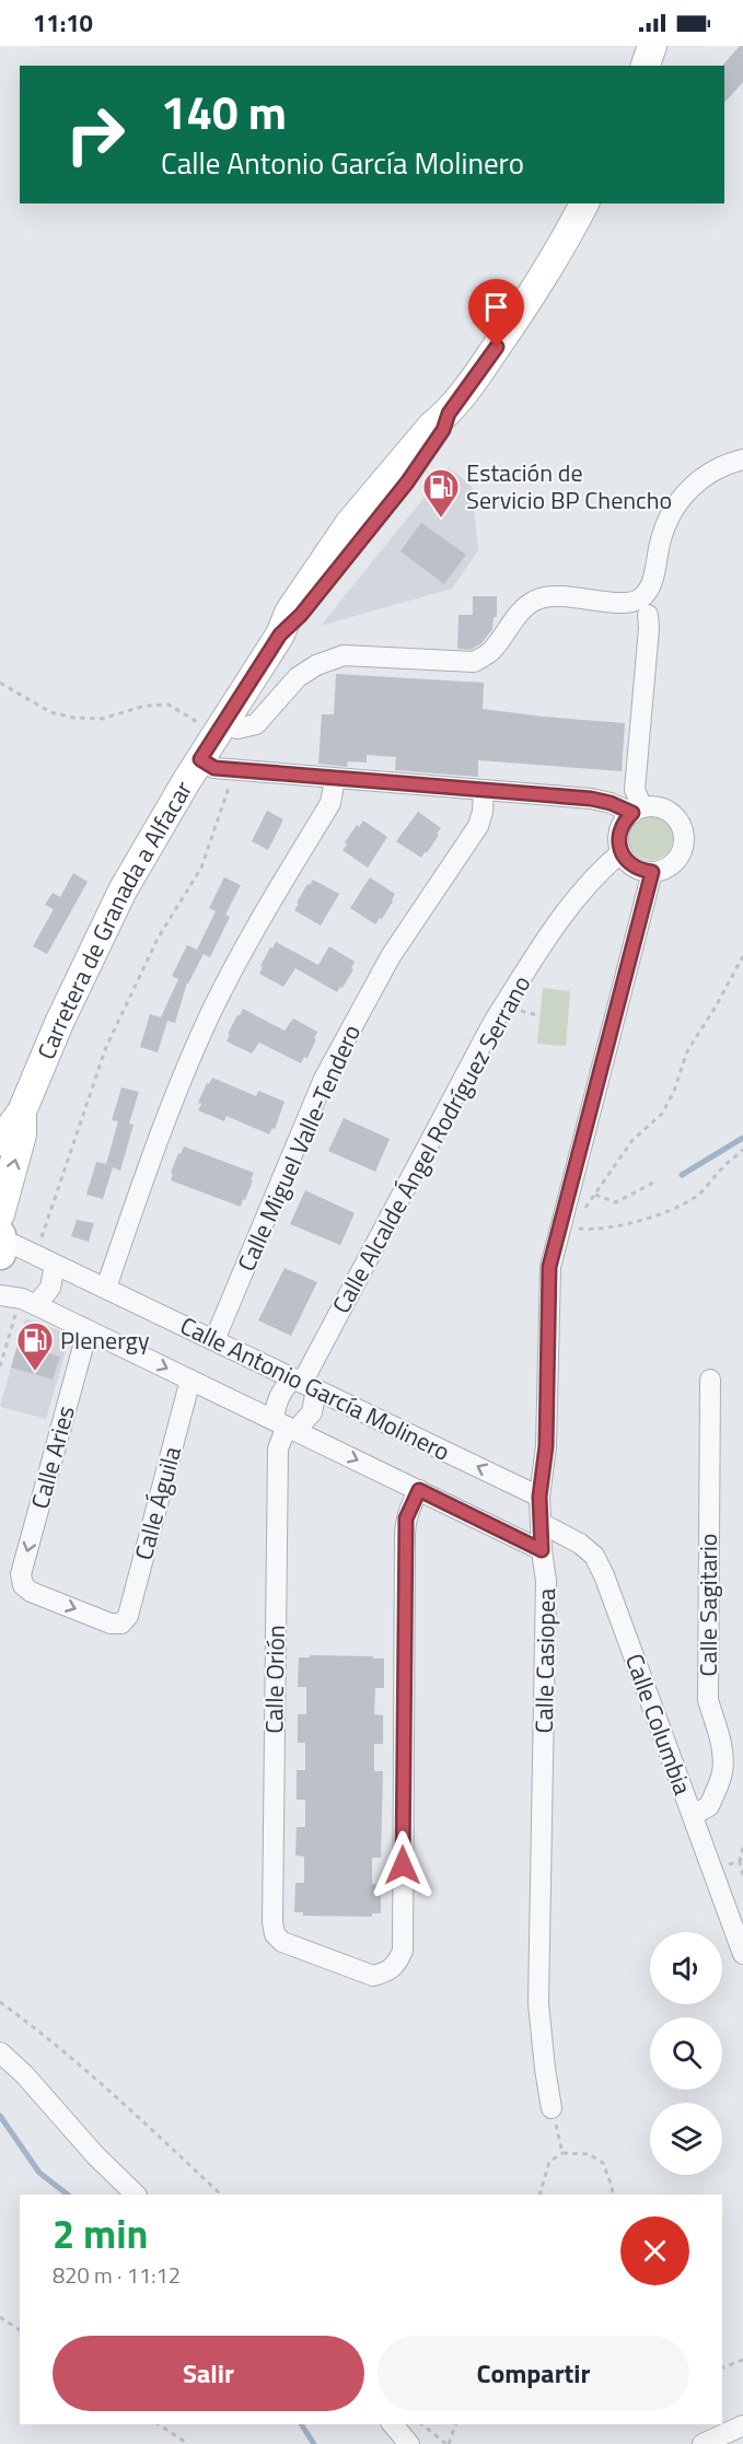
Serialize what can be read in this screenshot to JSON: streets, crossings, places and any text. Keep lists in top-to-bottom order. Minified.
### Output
{"streets":{"street":["Carretera de Granada a Alfacar","Calle Alcalde Ángel Rodríguez Serrano","Calle Miguel Valle-Tendero","Calle Antonio García Molinero","Calle Aries","Calle Águila","Calle Sagitario","Calle Casiopea","Calle Orión","Calle Columbia"]},"crossings":[["Calle Alcalde Ángel Rodríguez Serrano","Calle Antonio García Molinero"],["Calle Alcalde Ángel Rodríguez Serrano","Calle Casiopea"],["Calle Alcalde Ángel Rodríguez Serrano","Calle Orión"],["Calle Miguel Valle-Tendero","Calle Antonio García Molinero"],["Calle Antonio García Molinero","Calle Aries"],["Calle Antonio García Molinero","Calle Águila"],["Calle Antonio García Molinero","Calle Casiopea"],["Calle Antonio García Molinero","Calle Orión"],["Calle Aries","Calle Águila"],["Calle Sagitario","Calle Columbia"],["Calle Casiopea","Calle Columbia"]],"places":{"fuel station":["Estación de Servicio BP Chencho","Plenergy"]},"page":{"status":"11:10","turn":["140 m","Calle Antonio García Molinero"],"heading":["2 min","820 m · 11:12"],"buttons":["Salir","Compartir"]}}
